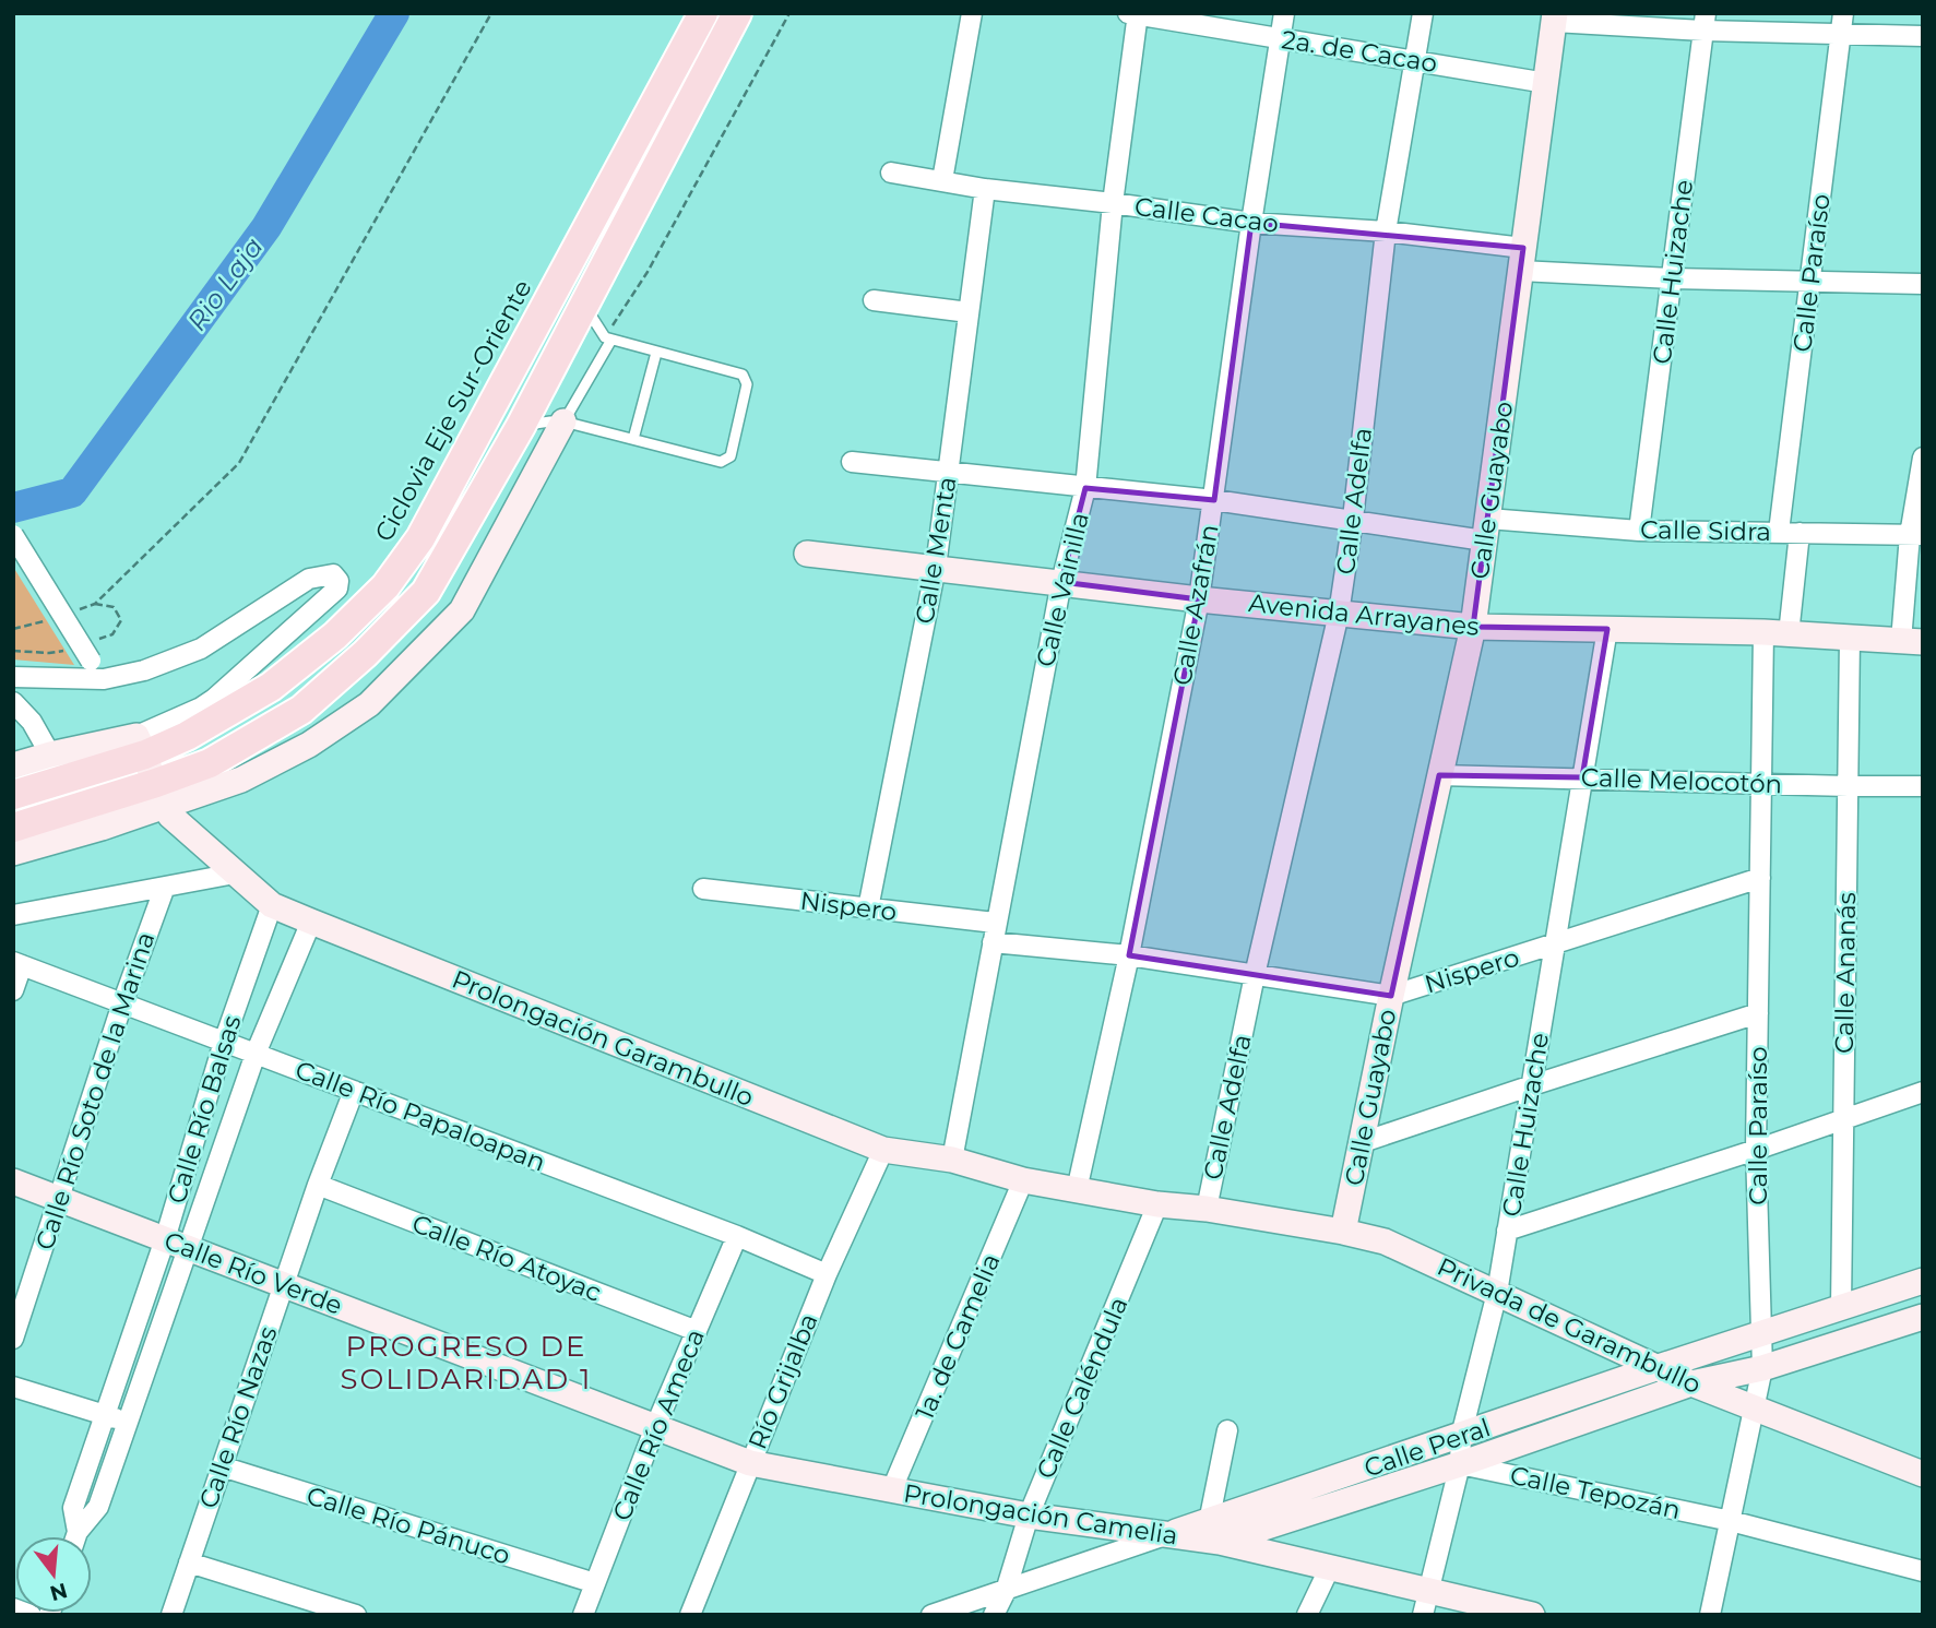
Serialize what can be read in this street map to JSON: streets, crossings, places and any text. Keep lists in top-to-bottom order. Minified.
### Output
{"streets":{"main road":["Calle Guayabo","Avenida Arrayanes","Prolongación Garambullo","Calle Río Verde","Privada de Garambullo","Calle Peral","Prolongación Camelia"],"street":["2a. de Cacao","Calle Cacao","Calle Huizache","Calle Paraíso","Calle Adelfa","Calle Sidra","Calle Menta","Calle Vainilla","Calle Azafrán","Calle Melocotón","Nispero","Calle Ananás","Calle Río Soto de la Marina","Calle Río Balsas","Calle Río Papaloapan","Calle Río Atoyac","1a. de Camelia","Río Grijalba","Calle Caléndula","Calle Río Nazas","Calle Río Ameca","Calle Tepozán","Calle Río Pánuco"]},"crossings":[["2a. de Cacao","Calle Guayabo"],["2a. de Cacao","Calle Adelfa"],["2a. de Cacao","Calle Vainilla"],["2a. de Cacao","Calle Azafrán"],["Calle Cacao","Calle Huizache"],["Calle Cacao","Calle Paraíso"],["Calle Cacao","Calle Guayabo"],["Calle Cacao","Calle Adelfa"],["Calle Cacao","Calle Menta"],["Calle Cacao","Calle Vainilla"],["Calle Cacao","Calle Azafrán"],["Calle Huizache","Calle Sidra"],["Calle Huizache","Avenida Arrayanes"],["Calle Huizache","Calle Melocotón"],["Calle Huizache","Nispero"],["Calle Huizache","Privada de Garambullo"],["Calle Huizache","Calle Peral"],["Calle Huizache","Calle Tepozán"],["Calle Paraíso","Calle Sidra"],["Calle Paraíso","Avenida Arrayanes"],["Calle Paraíso","Calle Melocotón"],["Calle Paraíso","Nispero"],["Calle Paraíso","Privada de Garambullo"],["Calle Paraíso","Calle Peral"],["Calle Paraíso","Calle Tepozán"],["Calle Guayabo","Calle Sidra"],["Calle Guayabo","Avenida Arrayanes"],["Calle Guayabo","Calle Melocotón"],["Calle Guayabo","Nispero"],["Calle Guayabo","Privada de Garambullo"],["Calle Adelfa","Calle Sidra"],["Calle Adelfa","Avenida Arrayanes"],["Calle Adelfa","Nispero"],["Calle Adelfa","Prolongación Garambullo"],["Calle Adelfa","Privada de Garambullo"],["Calle Sidra","Calle Menta"],["Calle Sidra","Calle Vainilla"],["Calle Sidra","Calle Azafrán"],["Calle Menta","Avenida Arrayanes"],["Calle Menta","Nispero"],["Calle Vainilla","Avenida Arrayanes"],["Calle Vainilla","Nispero"],["Calle Vainilla","Prolongación Garambullo"],["Calle Azafrán","Avenida Arrayanes"],["Calle Azafrán","Nispero"],["Calle Azafrán","Prolongación Garambullo"],["Avenida Arrayanes","Calle Ananás"],["Calle Melocotón","Calle Ananás"],["Calle Ananás","Calle Peral"],["Prolongación Garambullo","Calle Río Balsas"],["Prolongación Garambullo","Privada de Garambullo"],["Prolongación Garambullo","1a. de Camelia"],["Prolongación Garambullo","Río Grijalba"],["Prolongación Garambullo","Calle Caléndula"],["Calle Río Soto de la Marina","Calle Río Papaloapan"],["Calle Río Soto de la Marina","Calle Río Verde"],["Calle Río Balsas","Calle Río Papaloapan"],["Calle Río Balsas","Calle Río Verde"],["Calle Río Papaloapan","Río Grijalba"],["Calle Río Papaloapan","Calle Río Nazas"],["Calle Río Papaloapan","Calle Río Ameca"],["Calle Río Atoyac","Calle Río Nazas"],["Calle Río Atoyac","Calle Río Ameca"],["Calle Río Verde","Río Grijalba"],["Calle Río Verde","Calle Río Nazas"],["Calle Río Verde","Calle Río Ameca"],["Calle Río Verde","Prolongación Camelia"],["Privada de Garambullo","Calle Peral"],["1a. de Camelia","Prolongación Camelia"],["Río Grijalba","Prolongación Camelia"],["Calle Caléndula","Calle Peral"],["Calle Caléndula","Prolongación Camelia"],["Calle Río Nazas","Calle Río Pánuco"],["Calle Río Ameca","Calle Río Pánuco"],["Calle Peral","Calle Tepozán"],["Calle Peral","Prolongación Camelia"]],"districts":["PROGRESO DE SOLIDARIDAD 1"],"water":["Rio Laja"],"north":"bottom"}
